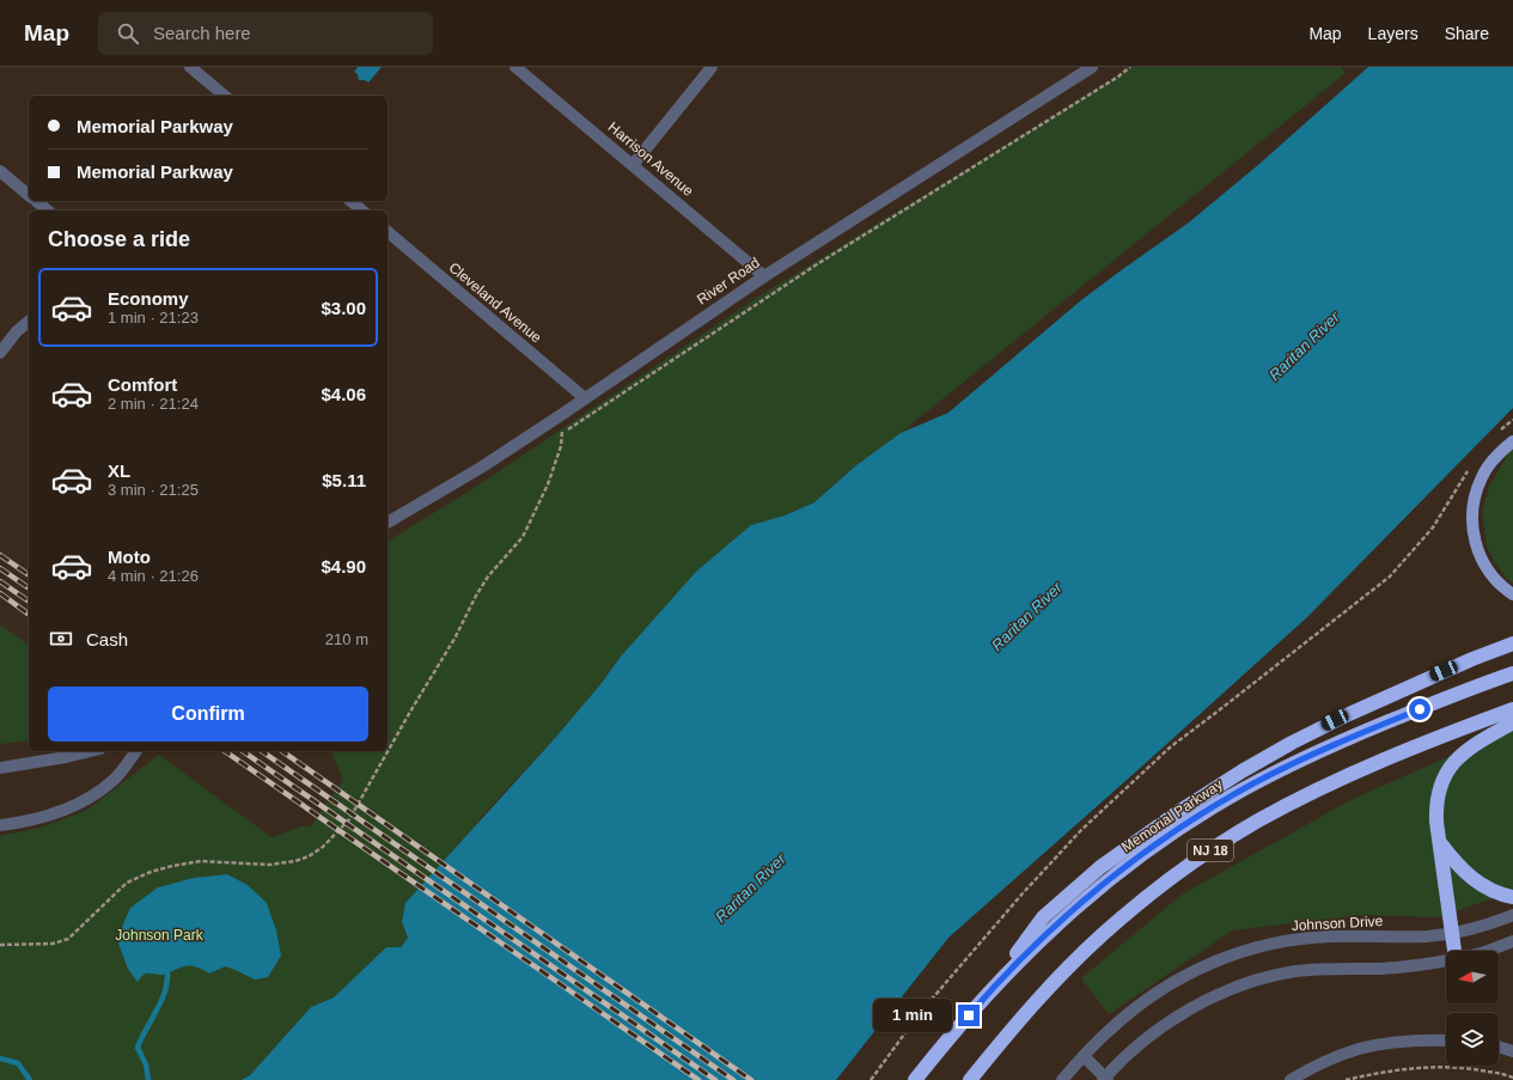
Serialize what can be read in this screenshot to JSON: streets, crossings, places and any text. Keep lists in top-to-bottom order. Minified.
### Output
{"streets":{"highway":["Memorial Parkway","NJ 18"],"street":["Harrison Avenue","River Road","Cleveland Avenue","Johnson Drive"]},"crossings":[["Harrison Avenue","River Road"],["River Road","Cleveland Avenue"]],"water":["Raritan River"],"parks":["Johnson Park"],"north":"left","page":{"header":"Map","search":"Search here","nav":["Map","Layers","Share"],"banner":["Memorial Parkway","Memorial Parkway"],"heading":"Choose a ride","list":[{"name":"Economy","note":"1 min · 21:23","value":"$3.00"},{"name":"Comfort","note":"2 min · 21:24","value":"$4.06"},{"name":"XL","note":"3 min · 21:25","value":"$5.11"},{"name":"Moto","note":"4 min · 21:26","value":"$4.90"}],"pay":["Cash","210 m"],"buttons":"Confirm","bubble":"1 min"}}
